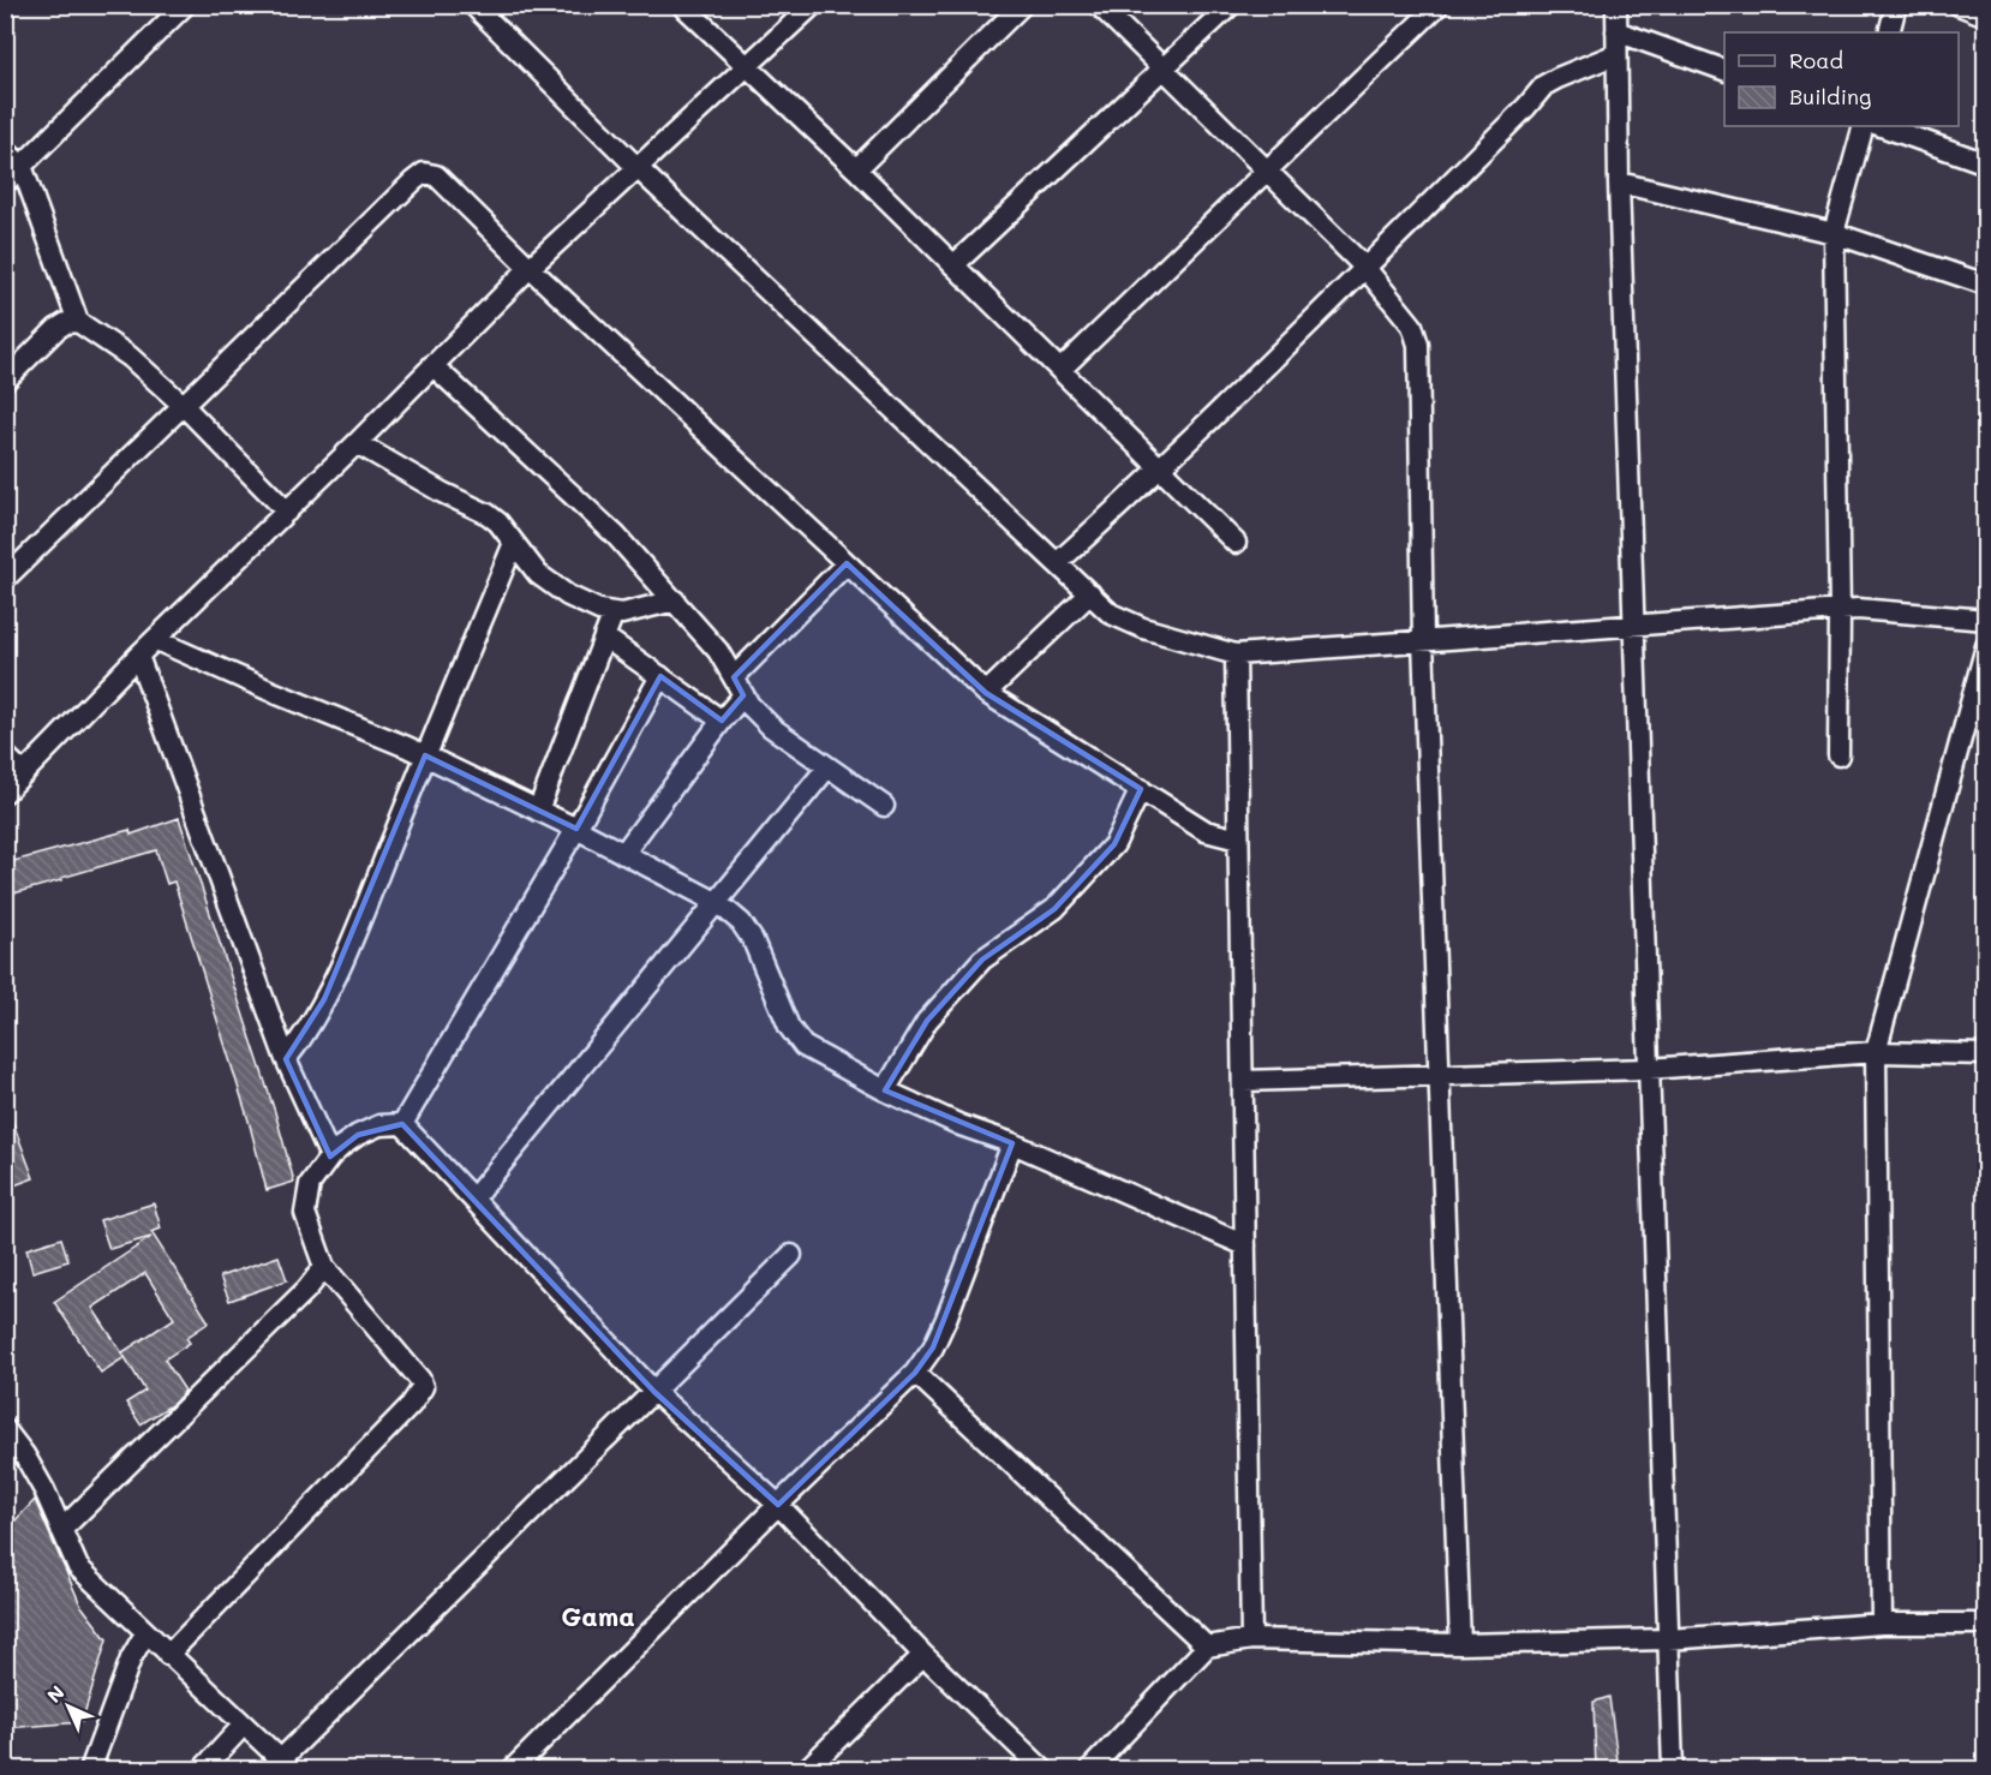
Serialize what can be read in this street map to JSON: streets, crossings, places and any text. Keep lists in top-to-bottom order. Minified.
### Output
{"districts":["Gama"],"legend":["Road","Building"],"north":"top left"}
